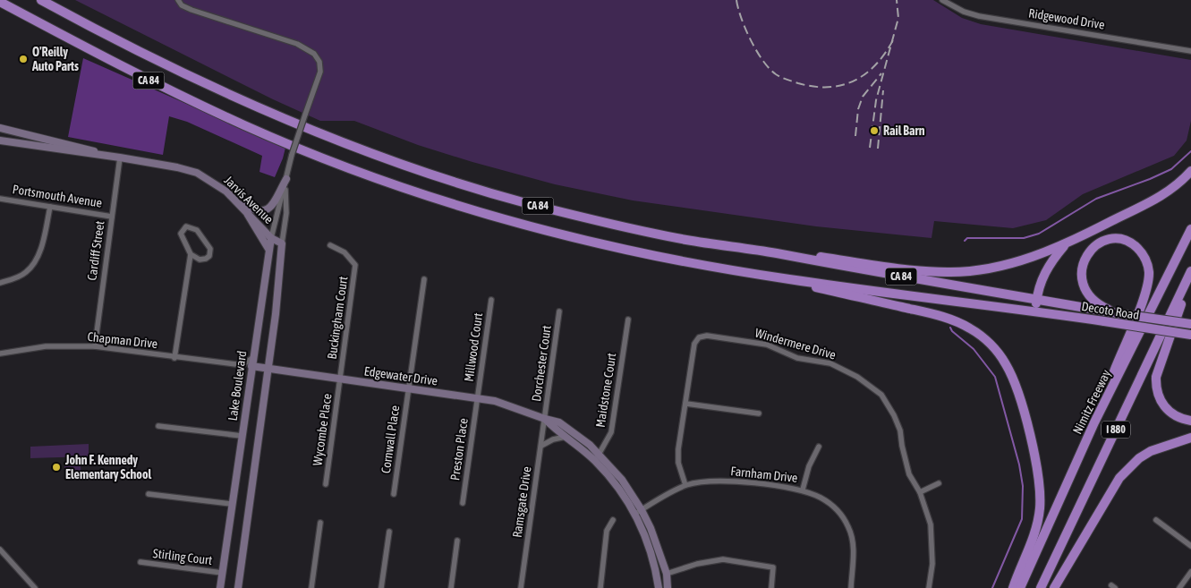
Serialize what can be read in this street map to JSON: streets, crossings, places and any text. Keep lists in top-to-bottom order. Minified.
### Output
{"streets":{"highway":["CA 84","Decoto Road","Nimitz Freeway","I 880"],"street":["Ridgewood Drive","Portsmouth Avenue","Jarvis Avenue","Cardiff Street","Buckingham Court","Chapman Drive","Windermere Drive","Millwood Court","Dorchester Court","Edgewater Drive","Lake Boulevard","Maidstone Court","Wycombe Place","Cornwall Place","Preston Place","Farnham Drive","Ramsgate Drive","Stirling Court"]},"crossings":[["CA 84","Decoto Road"],["Portsmouth Avenue","Cardiff Street"],["Jarvis Avenue","Cardiff Street"],["Jarvis Avenue","Lake Boulevard"],["Cardiff Street","Chapman Drive"],["Buckingham Court","Edgewater Drive"],["Buckingham Court","Wycombe Place"],["Windermere Drive","Farnham Drive"],["Millwood Court","Edgewater Drive"],["Millwood Court","Preston Place"],["Dorchester Court","Edgewater Drive"],["Dorchester Court","Ramsgate Drive"],["Edgewater Drive","Lake Boulevard"],["Edgewater Drive","Maidstone Court"],["Edgewater Drive","Wycombe Place"],["Edgewater Drive","Cornwall Place"],["Edgewater Drive","Preston Place"],["Edgewater Drive","Farnham Drive"],["Edgewater Drive","Ramsgate Drive"],["Lake Boulevard","Stirling Court"]],"places":["O'Reilly Auto Parts","Rail Barn","John F. Kennedy Elementary School"]}
